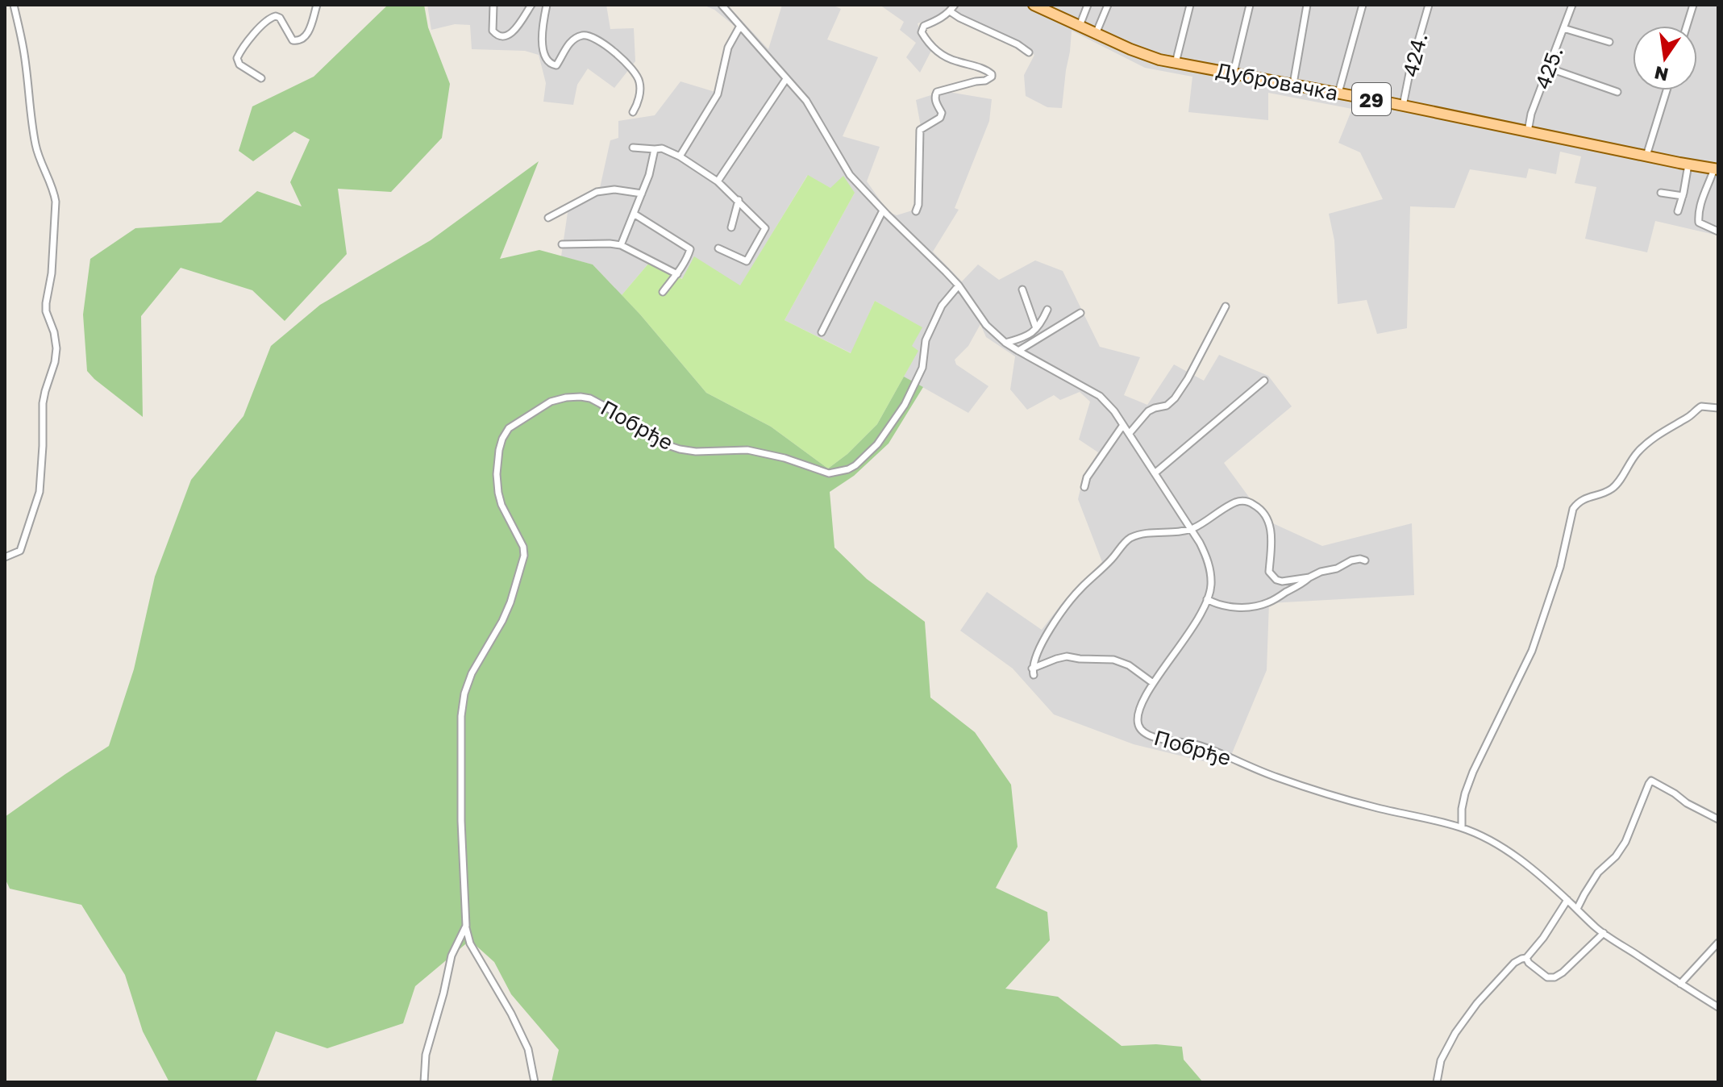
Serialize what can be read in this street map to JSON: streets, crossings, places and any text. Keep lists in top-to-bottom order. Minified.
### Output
{"streets":{"main road":["Дубровачка","29"],"street":["424.","425.","Побрђе"]},"crossings":[["424.","Дубровачка"],["425.","Дубровачка"]],"north":"bottom"}
